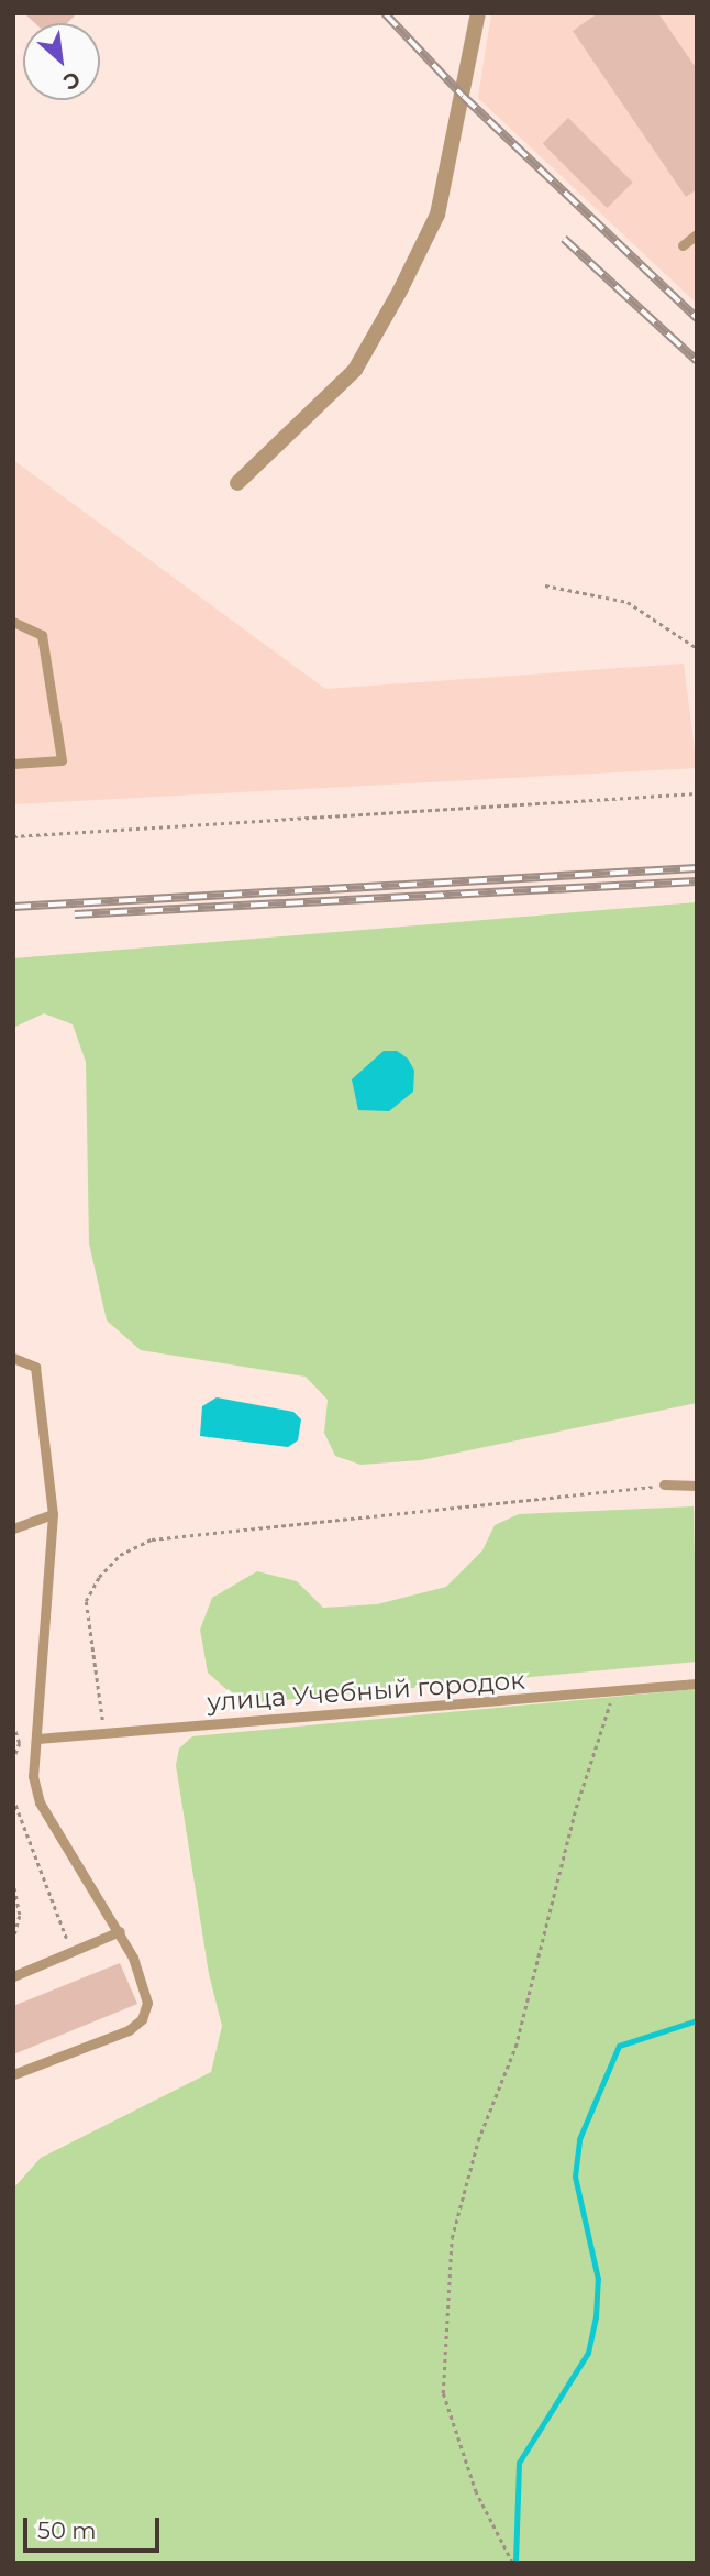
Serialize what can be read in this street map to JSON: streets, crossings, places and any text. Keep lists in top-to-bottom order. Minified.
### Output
{"streets":{"lane":["улица Учебный городок"]},"scale_bar":"50 m","north":"bottom right"}
